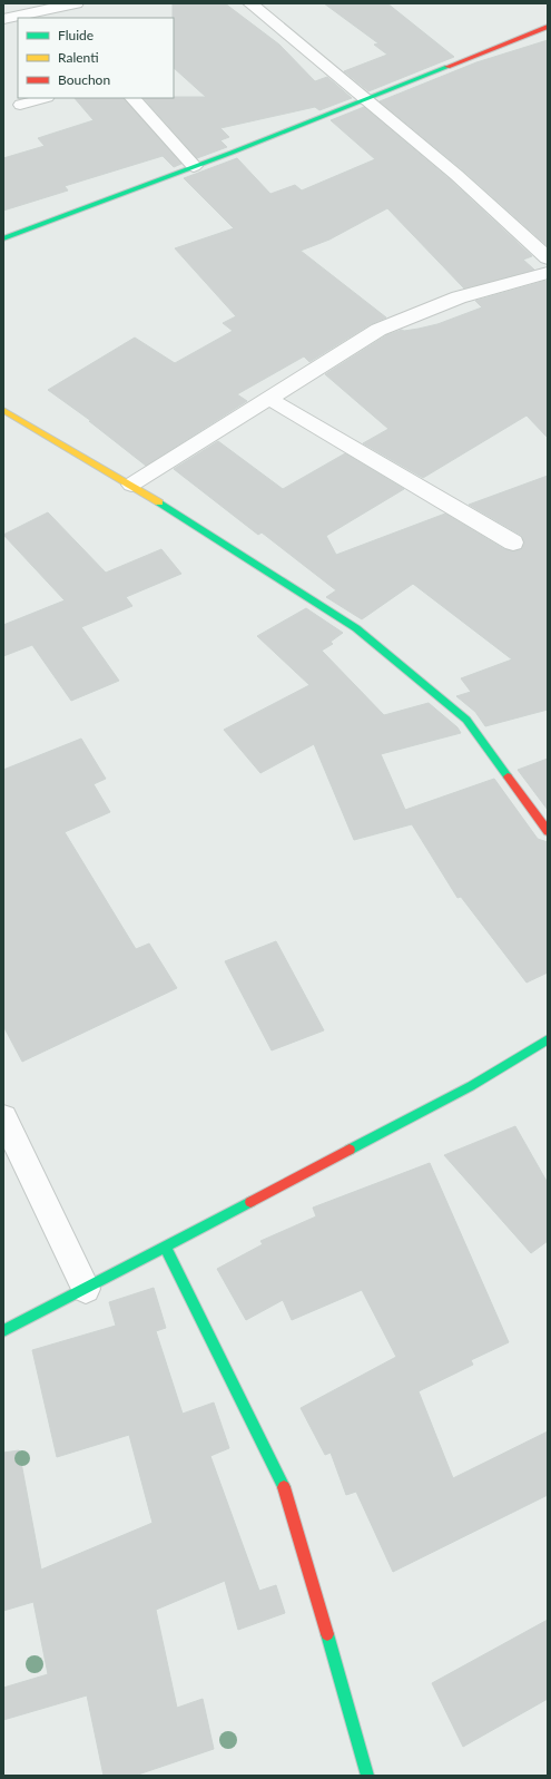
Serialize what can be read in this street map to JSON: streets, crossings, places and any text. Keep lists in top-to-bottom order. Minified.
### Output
{"legend":["Fluide","Ralenti","Bouchon"]}
